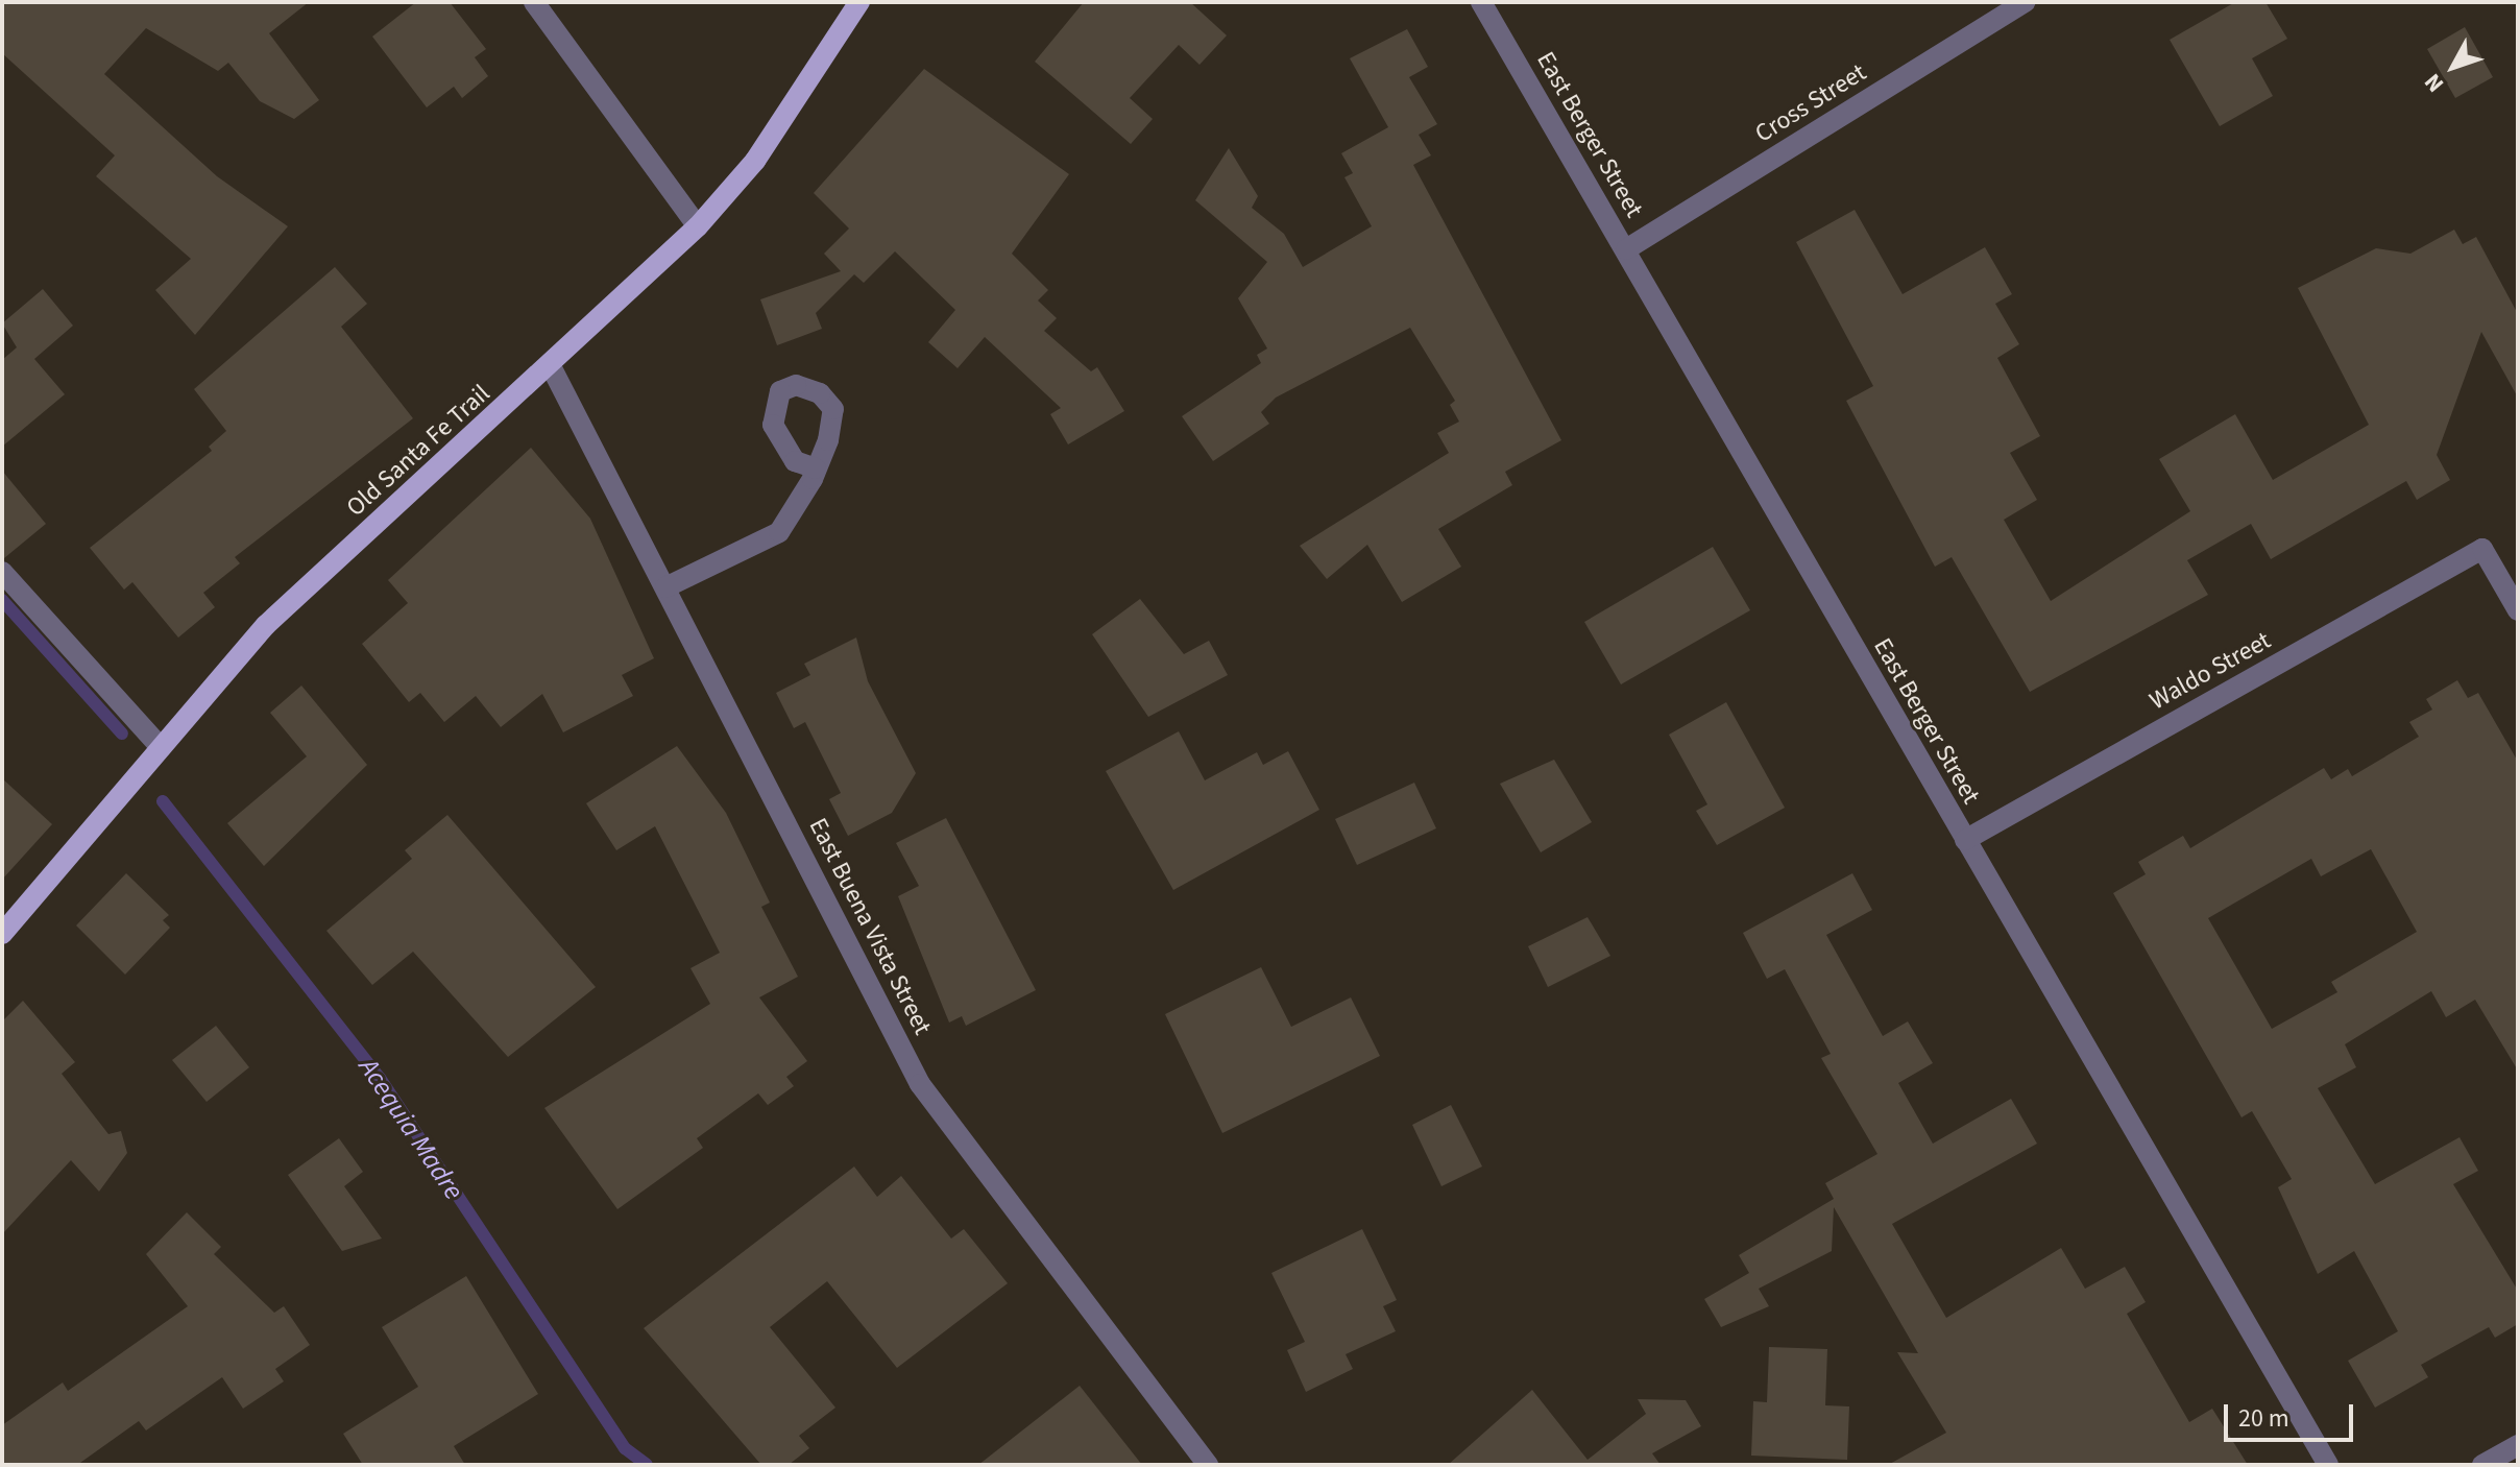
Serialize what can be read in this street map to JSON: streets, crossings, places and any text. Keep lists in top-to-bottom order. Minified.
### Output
{"streets":{"main road":["Old Santa Fe Trail"],"street":["Cross Street","East Berger Street","Waldo Street","East Buena Vista Street"]},"crossings":[["Cross Street","East Berger Street"],["East Berger Street","Waldo Street"],["Old Santa Fe Trail","East Buena Vista Street"]],"water":["Acequia Madre"],"scale_bar":"20 m","north":"bottom left"}
